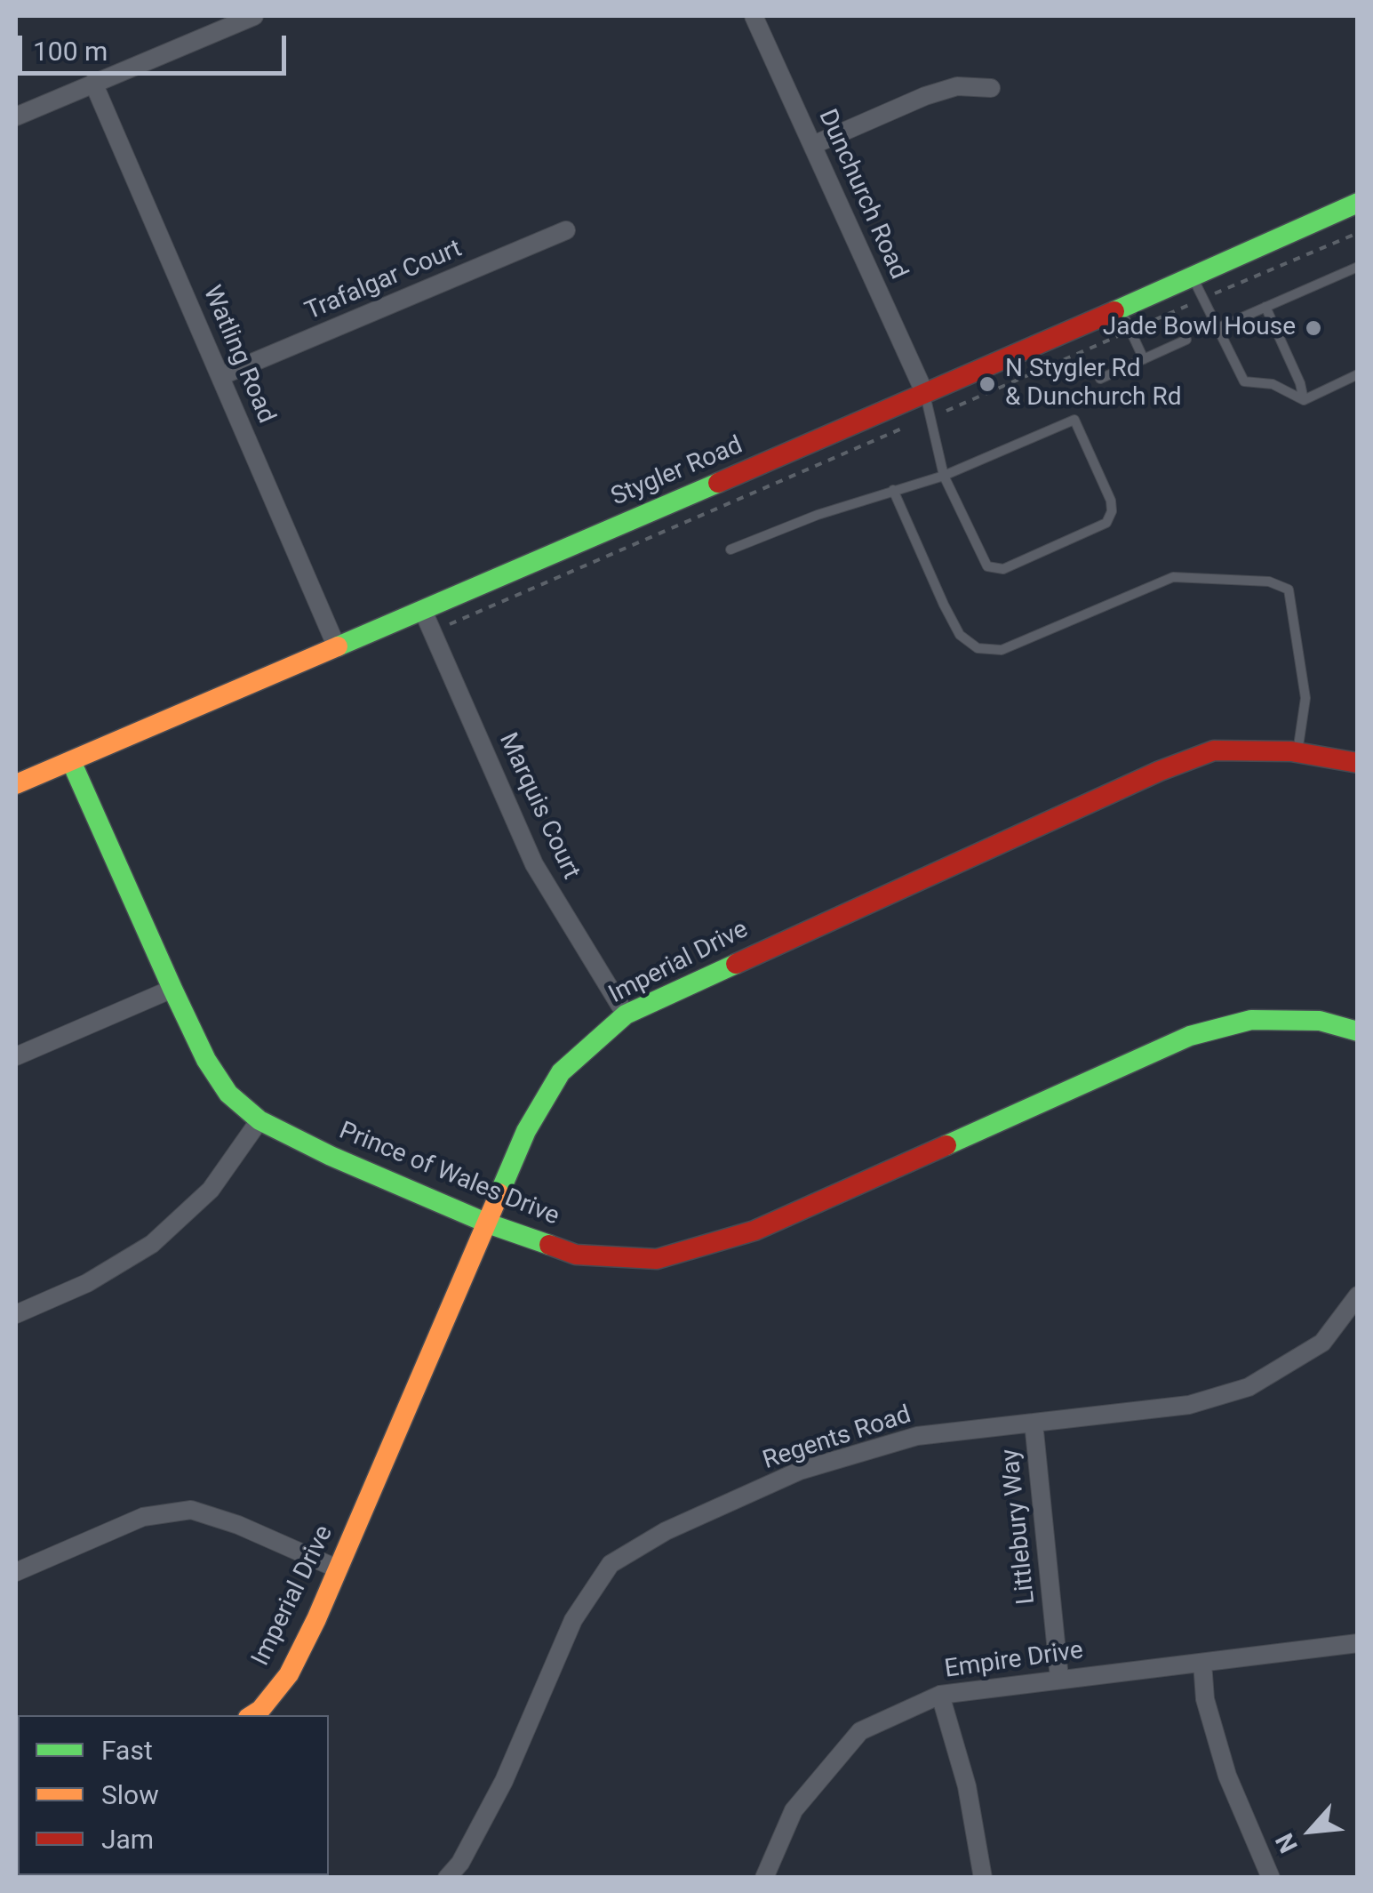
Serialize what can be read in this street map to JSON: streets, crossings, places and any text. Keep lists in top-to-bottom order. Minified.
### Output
{"streets":{"street":["Dunchurch Road","Trafalgar Court","Watling Road","Stygler Road","Marquis Court","Imperial Drive","Prince of Wales Drive","Regents Road","Littlebury Way","Empire Drive"]},"crossings":[["Dunchurch Road","Stygler Road"],["Trafalgar Court","Watling Road"],["Watling Road","Stygler Road"],["Stygler Road","Marquis Court"],["Stygler Road","Prince of Wales Drive"],["Marquis Court","Imperial Drive"],["Imperial Drive","Prince of Wales Drive"],["Regents Road","Littlebury Way"],["Littlebury Way","Empire Drive"]],"places":["Jade Bowl House","N Stygler Rd & Dunchurch Rd"],"legend":["Fast","Slow","Jam"],"scale_bar":"100 m","north":"bottom left"}
